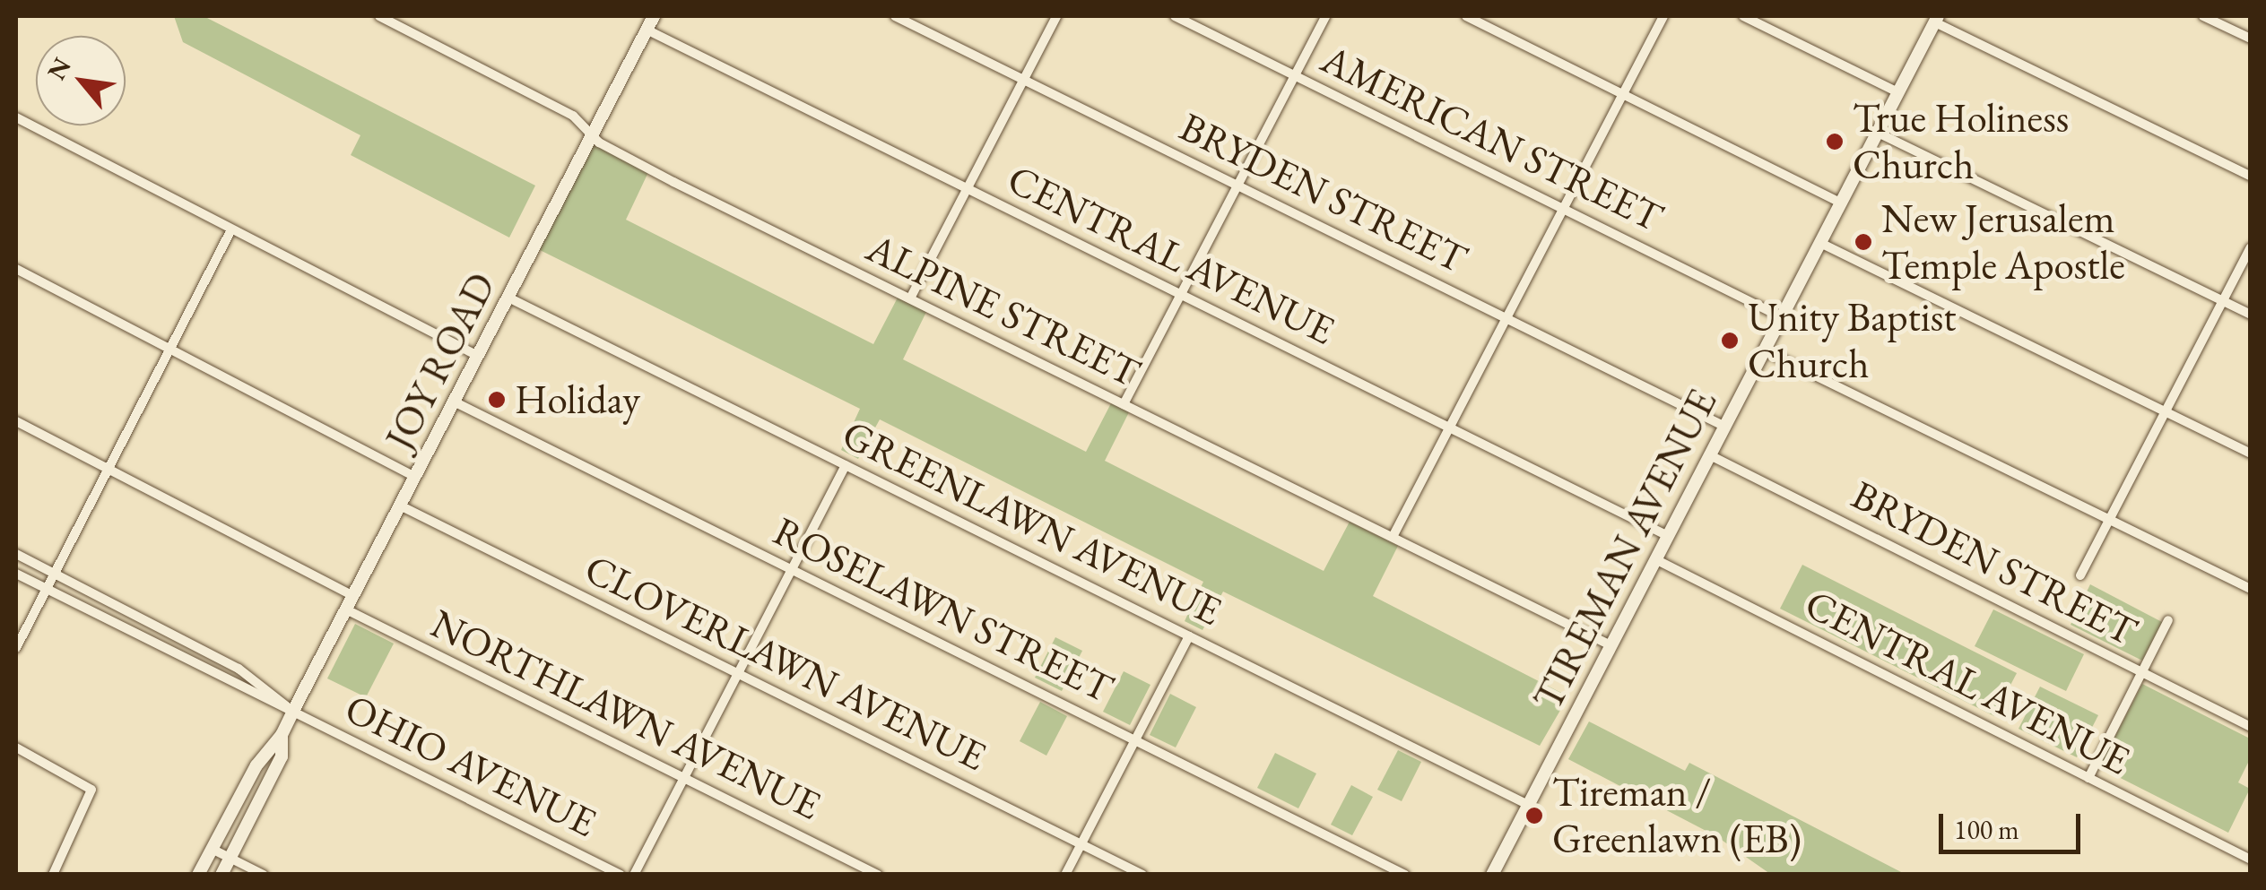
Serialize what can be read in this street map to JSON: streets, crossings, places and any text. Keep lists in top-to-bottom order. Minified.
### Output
{"streets":{"street":["AMERICAN STREET","BRYDEN STREET","CENTRAL AVENUE","ALPINE STREET","JOY ROAD","GREENLAWN AVENUE","TIREMAN AVENUE","ROSELAWN STREET","CLOVERLAWN AVENUE","NORTHLAWN AVENUE","OHIO AVENUE"]},"crossings":[["AMERICAN STREET","TIREMAN AVENUE"],["BRYDEN STREET","TIREMAN AVENUE"],["CENTRAL AVENUE","JOY ROAD"],["CENTRAL AVENUE","TIREMAN AVENUE"],["ALPINE STREET","JOY ROAD"],["ALPINE STREET","TIREMAN AVENUE"],["JOY ROAD","GREENLAWN AVENUE"],["JOY ROAD","ROSELAWN STREET"],["JOY ROAD","CLOVERLAWN AVENUE"],["JOY ROAD","NORTHLAWN AVENUE"],["JOY ROAD","OHIO AVENUE"],["GREENLAWN AVENUE","TIREMAN AVENUE"]],"places":["True Holiness Church","New Jerusalem Temple Apostle","Unity Baptist Church","Holiday","Tireman / Greenlawn (EB)"],"scale_bar":"100 m","north":"top left"}
